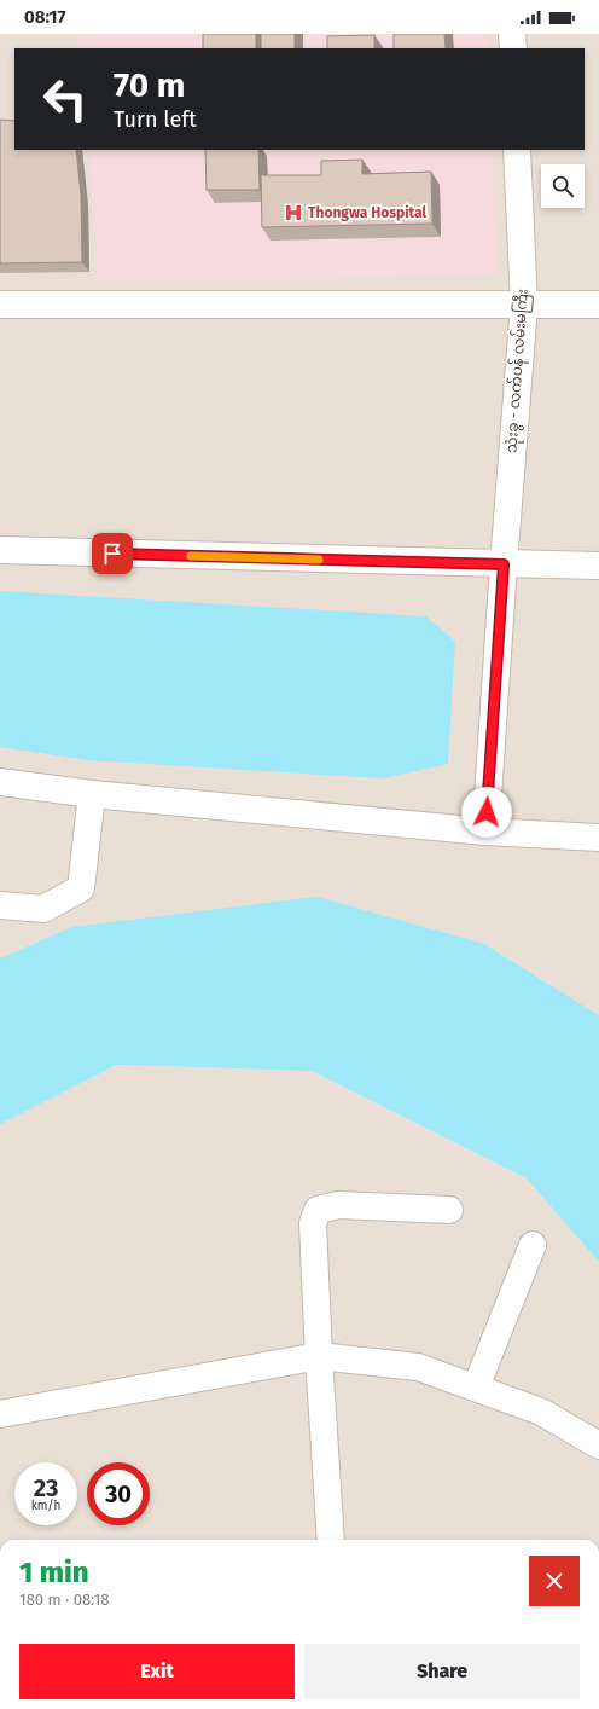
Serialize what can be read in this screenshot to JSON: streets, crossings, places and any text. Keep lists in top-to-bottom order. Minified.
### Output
{"streets":{"street":["သုံးခွ - လက်ပန် လမ်းမကြီး"]},"places":{"hospital":["Thongwa Hospital"]},"page":{"status":"08:17","turn":["70 m","Turn left"],"speed":"23 km/h","limit":"30","heading":["1 min","180 m · 08:18"],"buttons":["Exit","Share"]}}
